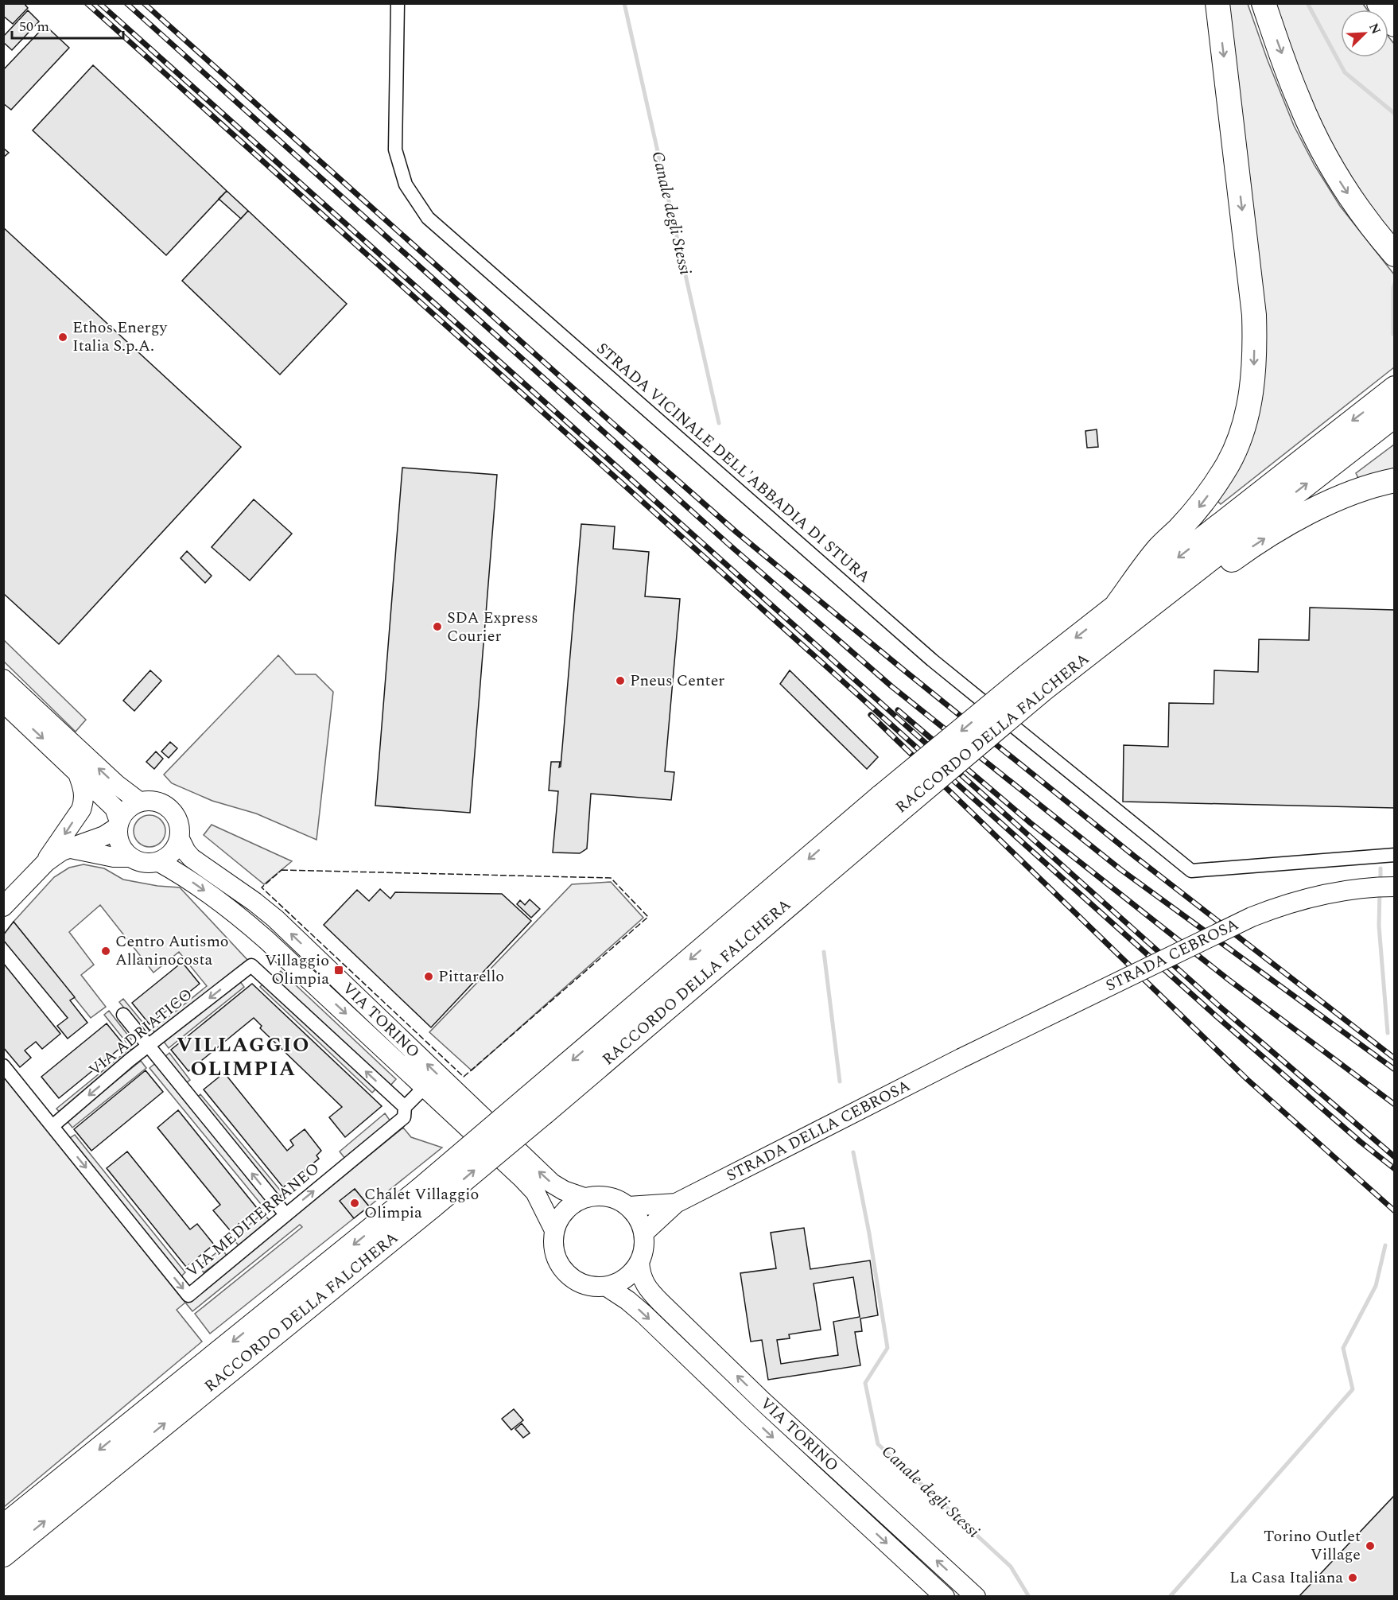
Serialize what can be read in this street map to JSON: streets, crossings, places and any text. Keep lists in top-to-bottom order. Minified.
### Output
{"streets":{"highway":["RACCORDO DELLA FALCHERA"],"main road":["STRADA CEBROSA","VIA TORINO","STRADA DELLA CEBROSA"],"street":["STRADA VICINALE DELL'ABBADIA DI STURA","VIA ADRIATICO","VIA MEDITERRANEO"]},"crossings":[["STRADA CEBROSA","STRADA DELLA CEBROSA"],["VIA TORINO","STRADA DELLA CEBROSA"],["VIA TORINO","VIA MEDITERRANEO"],["VIA ADRIATICO","VIA MEDITERRANEO"]],"districts":["VILLAGGIO OLIMPIA"],"water":["Canale degli Stessi"],"places":{"other":["Ethos Energy Italia S.p.A.","SDA Express Courier","Pneus Center","Centro Autismo Allaninocosta","Pittarello","Chalet Villaggio Olimpia","Torino Outlet Village","La Casa Italiana"],"transit":["Villaggio Olimpia"]},"scale_bar":"50 m","north":"top right"}
